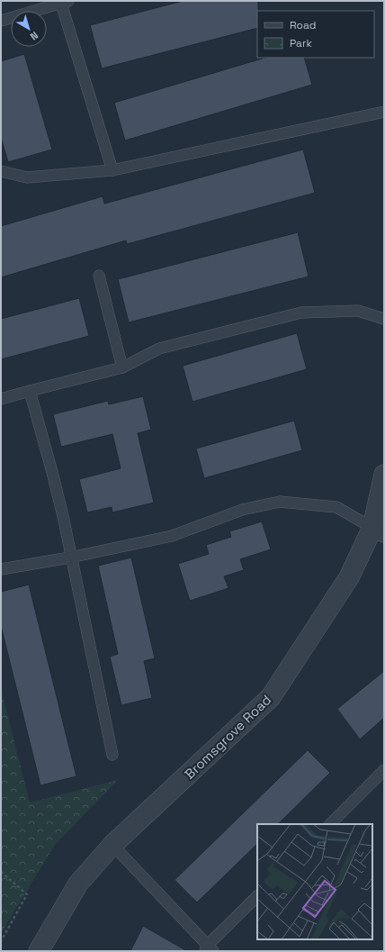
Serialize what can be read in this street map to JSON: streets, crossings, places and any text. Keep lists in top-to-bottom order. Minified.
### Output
{"streets":{"street":["Bromsgrove Road"]},"legend":["Road","Park"],"north":"bottom right"}
